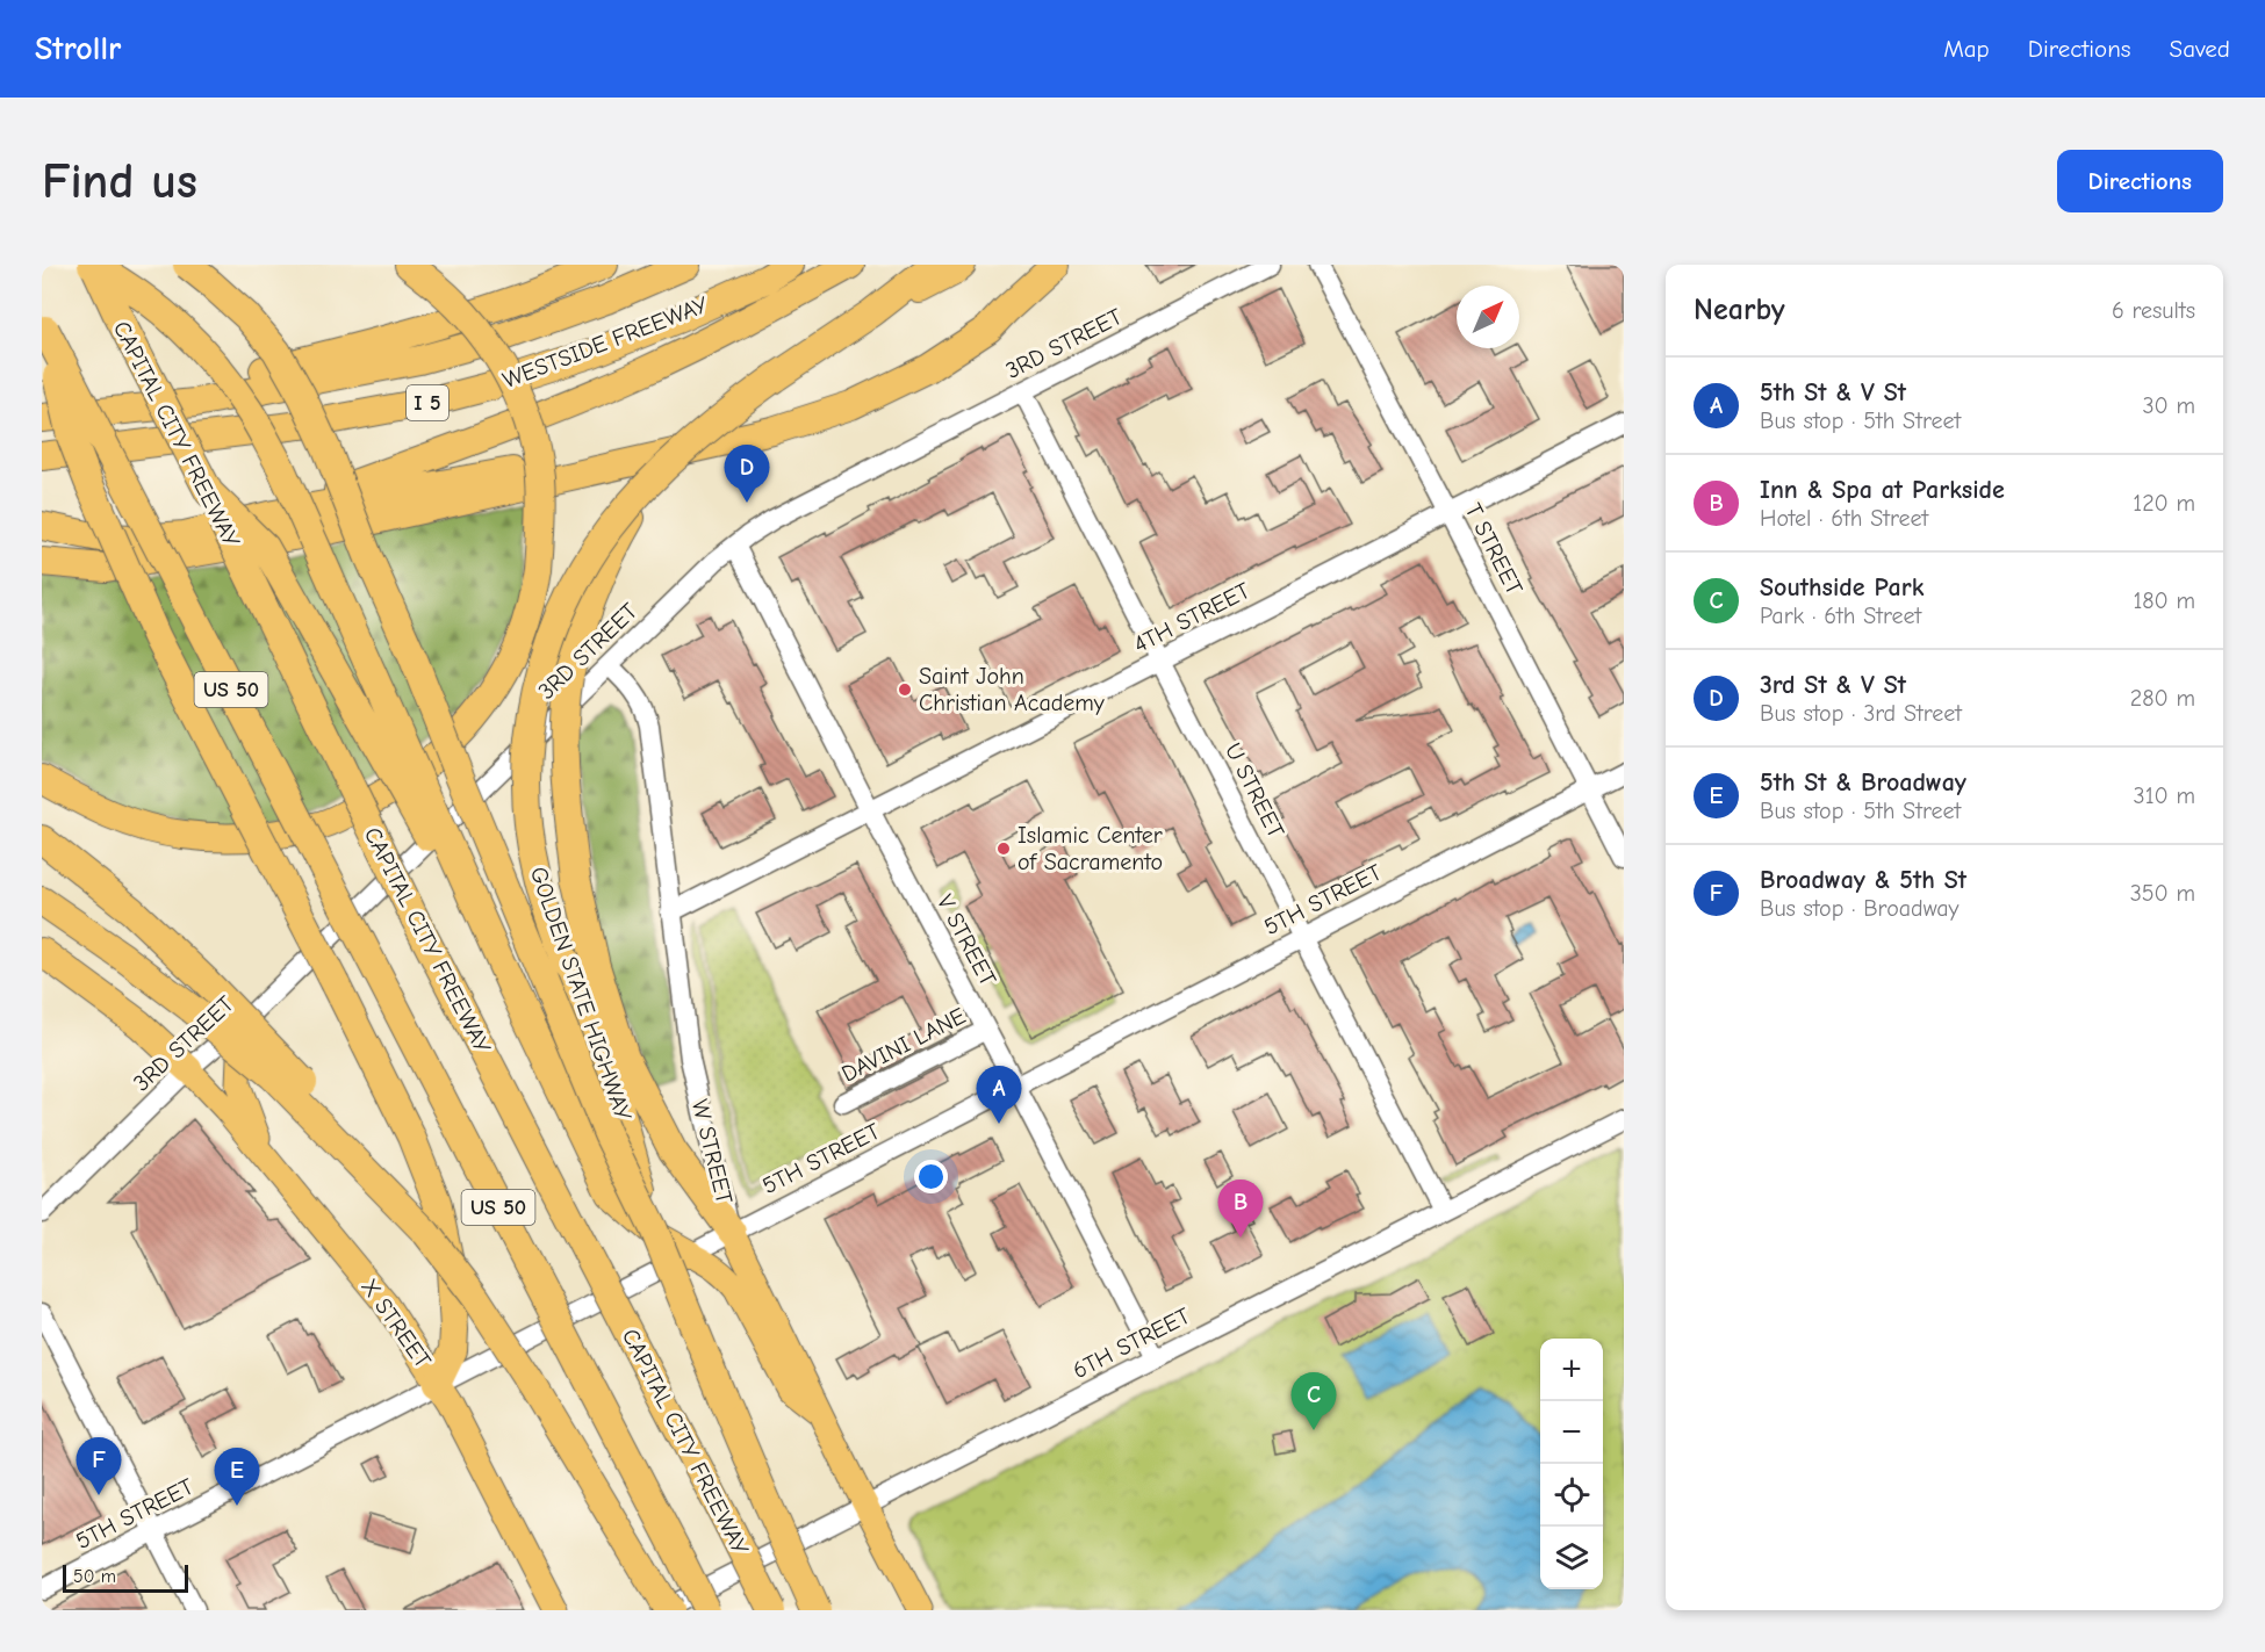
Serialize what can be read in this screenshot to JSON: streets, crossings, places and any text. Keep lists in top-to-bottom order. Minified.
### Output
{"streets":{"highway":["WESTSIDE FREEWAY","I 5","CAPITAL CITY FREEWAY","US 50","GOLDEN STATE HIGHWAY"],"main road":["W STREET","X STREET"],"street":["3RD STREET","T STREET","4TH STREET","U STREET","5TH STREET","V STREET","DAVINI LANE","6TH STREET"]},"crossings":[["3RD STREET","U STREET"],["3RD STREET","V STREET"],["3RD STREET","W STREET"],["3RD STREET","X STREET"],["T STREET","4TH STREET"],["T STREET","5TH STREET"],["4TH STREET","U STREET"],["4TH STREET","V STREET"],["4TH STREET","W STREET"],["U STREET","5TH STREET"],["U STREET","6TH STREET"],["5TH STREET","V STREET"],["5TH STREET","W STREET"],["5TH STREET","X STREET"],["V STREET","DAVINI LANE"],["V STREET","6TH STREET"],["W STREET","6TH STREET"]],"places":["Saint John Christian Academy","Islamic Center of Sacramento"],"scale_bar":"50 m","north":"top right","page":{"header":"Strollr","nav":["Map","Directions","Saved"],"buttons":"Directions","title":"Find us","heading":["Nearby","6 results"],"list":[{"mark":"A","name":"5th St & V St","note":"Bus stop · 5th Street","value":"30 m"},{"mark":"B","name":"Inn & Spa at Parkside","note":"Hotel · 6th Street","value":"120 m"},{"mark":"C","name":"Southside Park","note":"Park · 6th Street","value":"180 m"},{"mark":"D","name":"3rd St & V St","note":"Bus stop · 3rd Street","value":"280 m"},{"mark":"E","name":"5th St & Broadway","note":"Bus stop · 5th Street","value":"310 m"},{"mark":"F","name":"Broadway & 5th St","note":"Bus stop · Broadway","value":"350 m"}],"pins":["D","A","B","C","F","E"],"map_buttons":["+","−"],"scale":"50 m"}}
